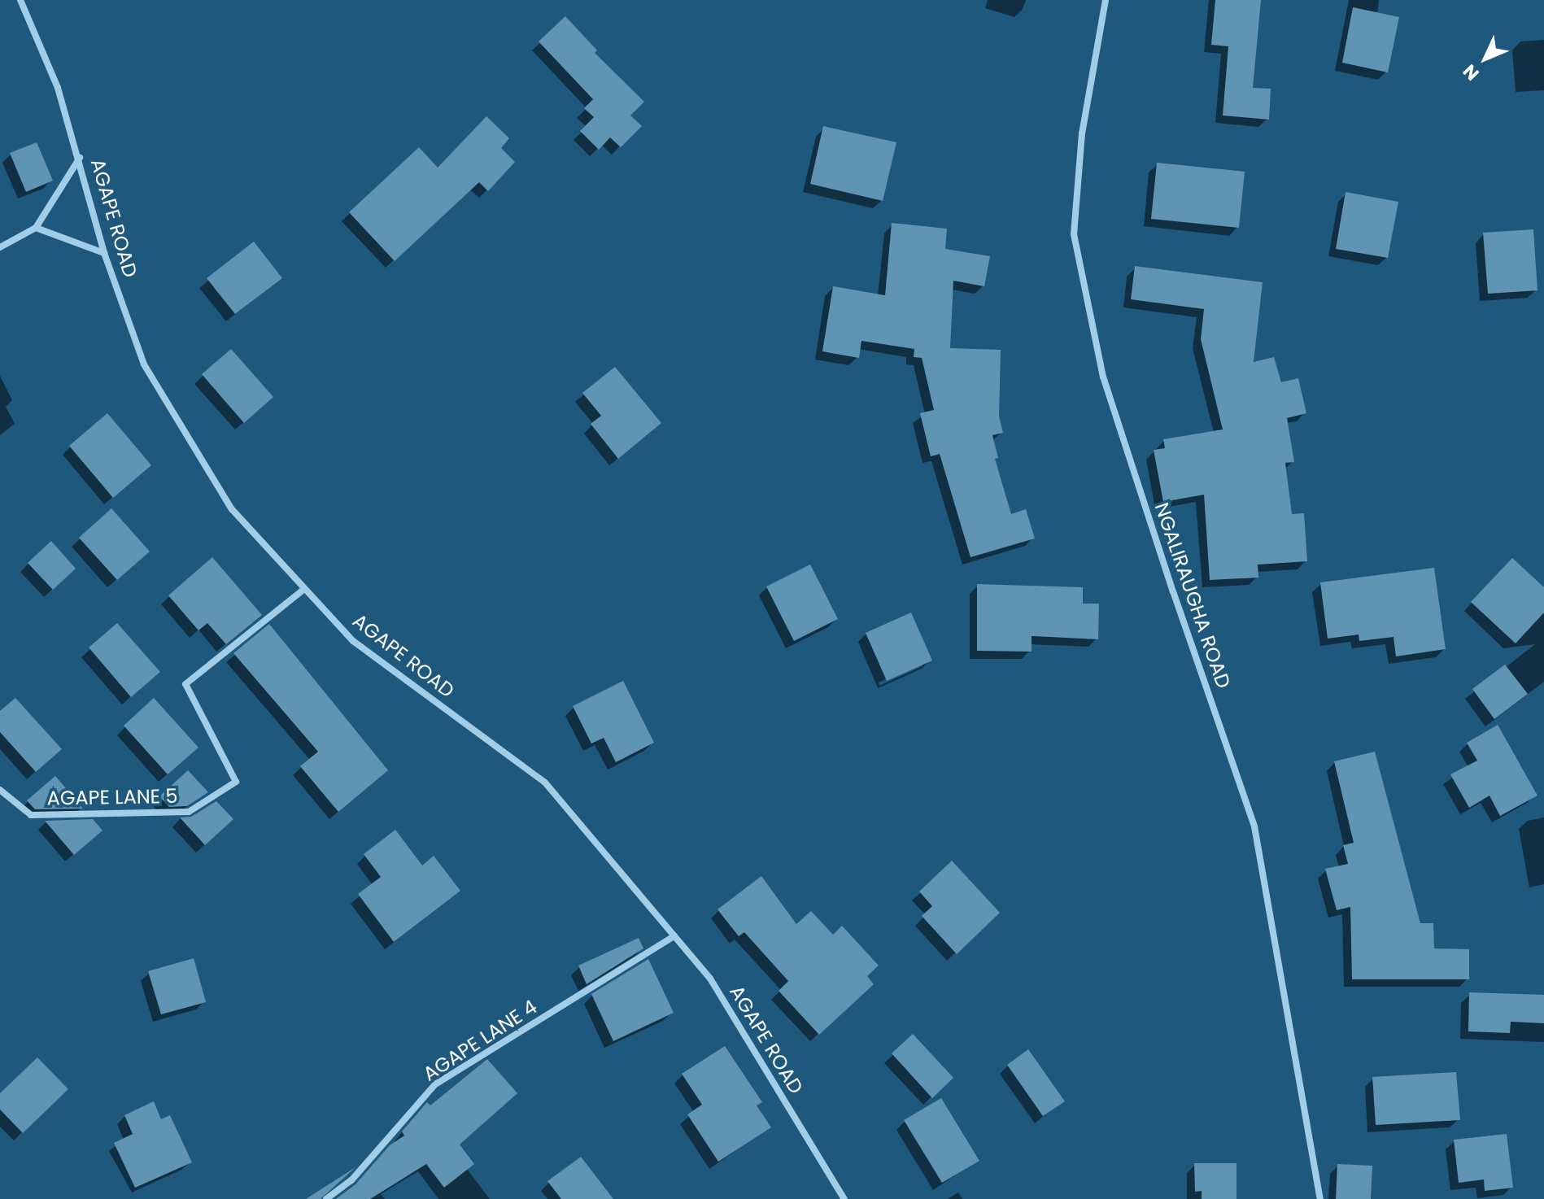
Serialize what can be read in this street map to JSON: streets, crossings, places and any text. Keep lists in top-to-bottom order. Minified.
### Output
{"streets":{"street":["AGAPE ROAD","NGALIRAUGHA ROAD","AGAPE LANE 5","AGAPE LANE 4"]},"crossings":[["AGAPE ROAD","AGAPE LANE 5"],["AGAPE ROAD","AGAPE LANE 4"]],"north":"bottom left"}
